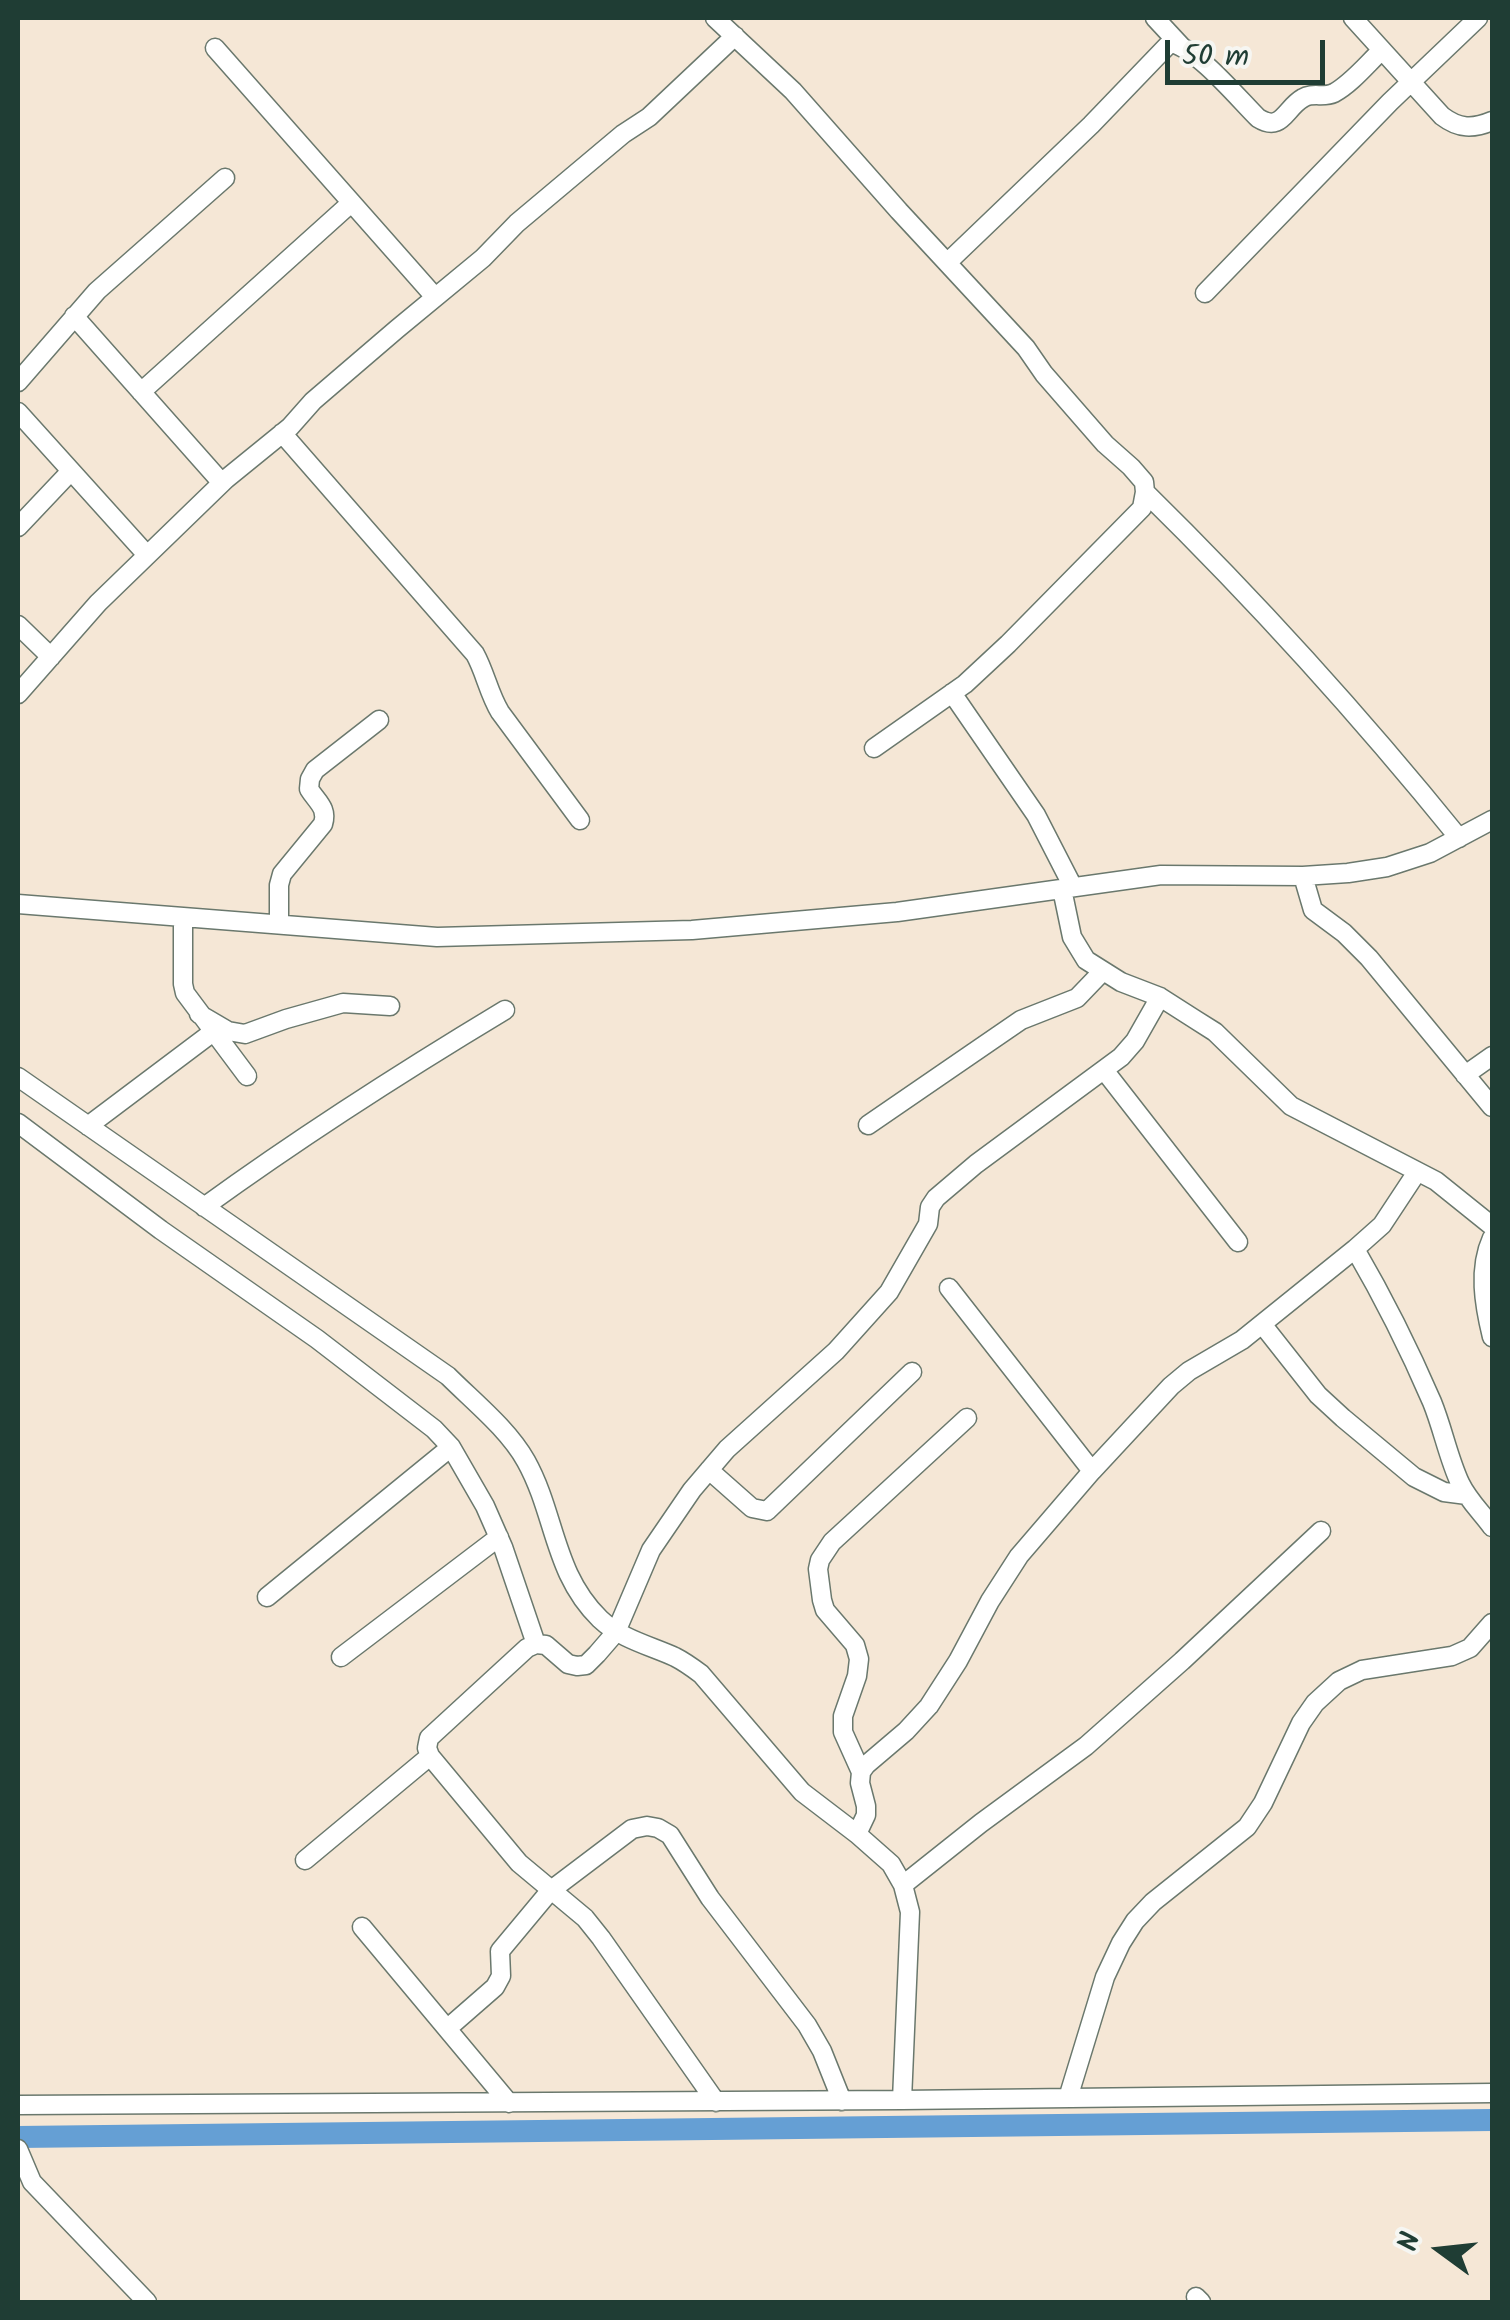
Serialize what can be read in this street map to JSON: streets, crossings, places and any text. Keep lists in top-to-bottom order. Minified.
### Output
{"scale_bar":"50 m","north":"left"}
